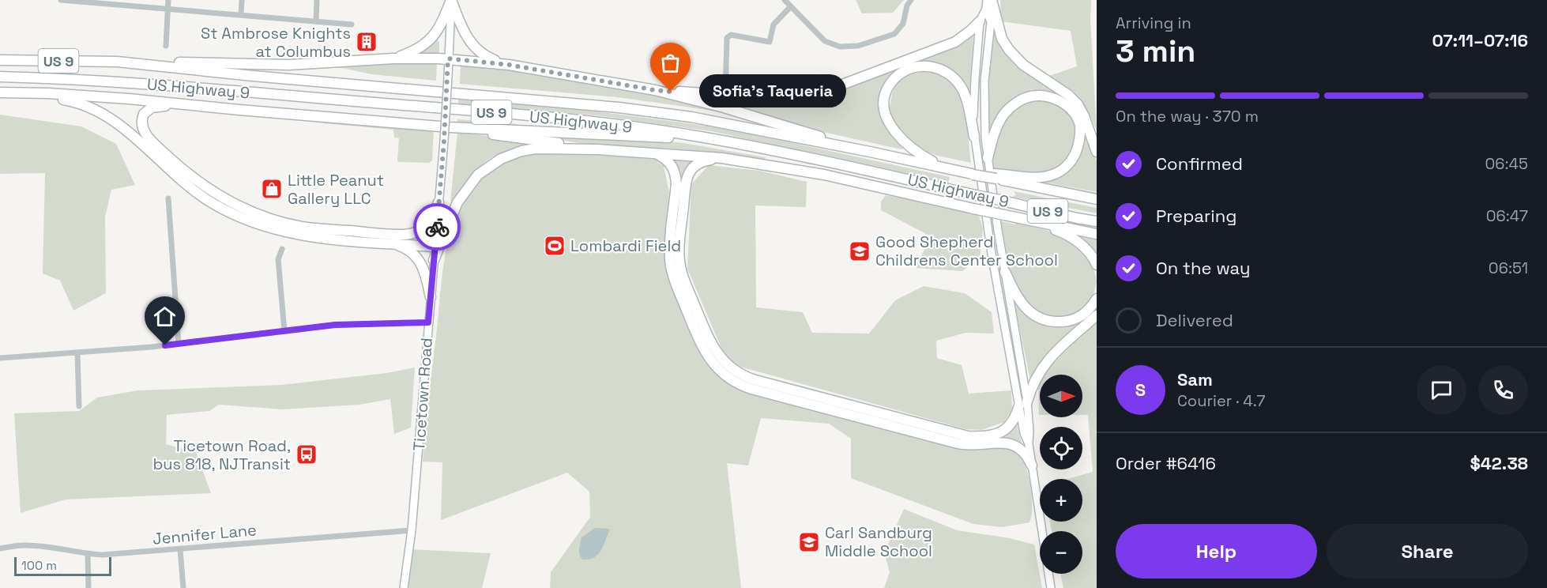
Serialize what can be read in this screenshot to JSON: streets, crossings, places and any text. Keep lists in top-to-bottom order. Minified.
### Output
{"streets":{"highway":["US 9","US Highway 9"],"main road":["Ticetown Road"],"street":["Jennifer Lane"]},"crossings":[["Ticetown Road","Jennifer Lane"]],"places":{"building":["St Ambrose Knights at Columbus"],"other":["Sofia's Taqueria"],"shop":["Little Peanut Gallery LLC"],"sports":["Lombardi Field"],"school or university":["Good Shepherd Childrens Center School","Carl Sandburg Middle School"],"bus stop":["Ticetown Road, bus 818, NJTransit"]},"scale_bar":"100 m","north":"right","page":{"heading":["3 min","Arriving in","07:11–07:16"],"panel":["Sam","Courier · 4.7","Order #6416","$42.38"],"bubble":"Sofia's Taqueria","bar":"On the way · 370 m","list":[["Confirmed","06:45"],["Preparing","06:47"],["On the way","06:51"],"Delivered"],"round":"S","map_buttons":["+","−"],"buttons":["Help","Share"],"scale":"100 m"}}
